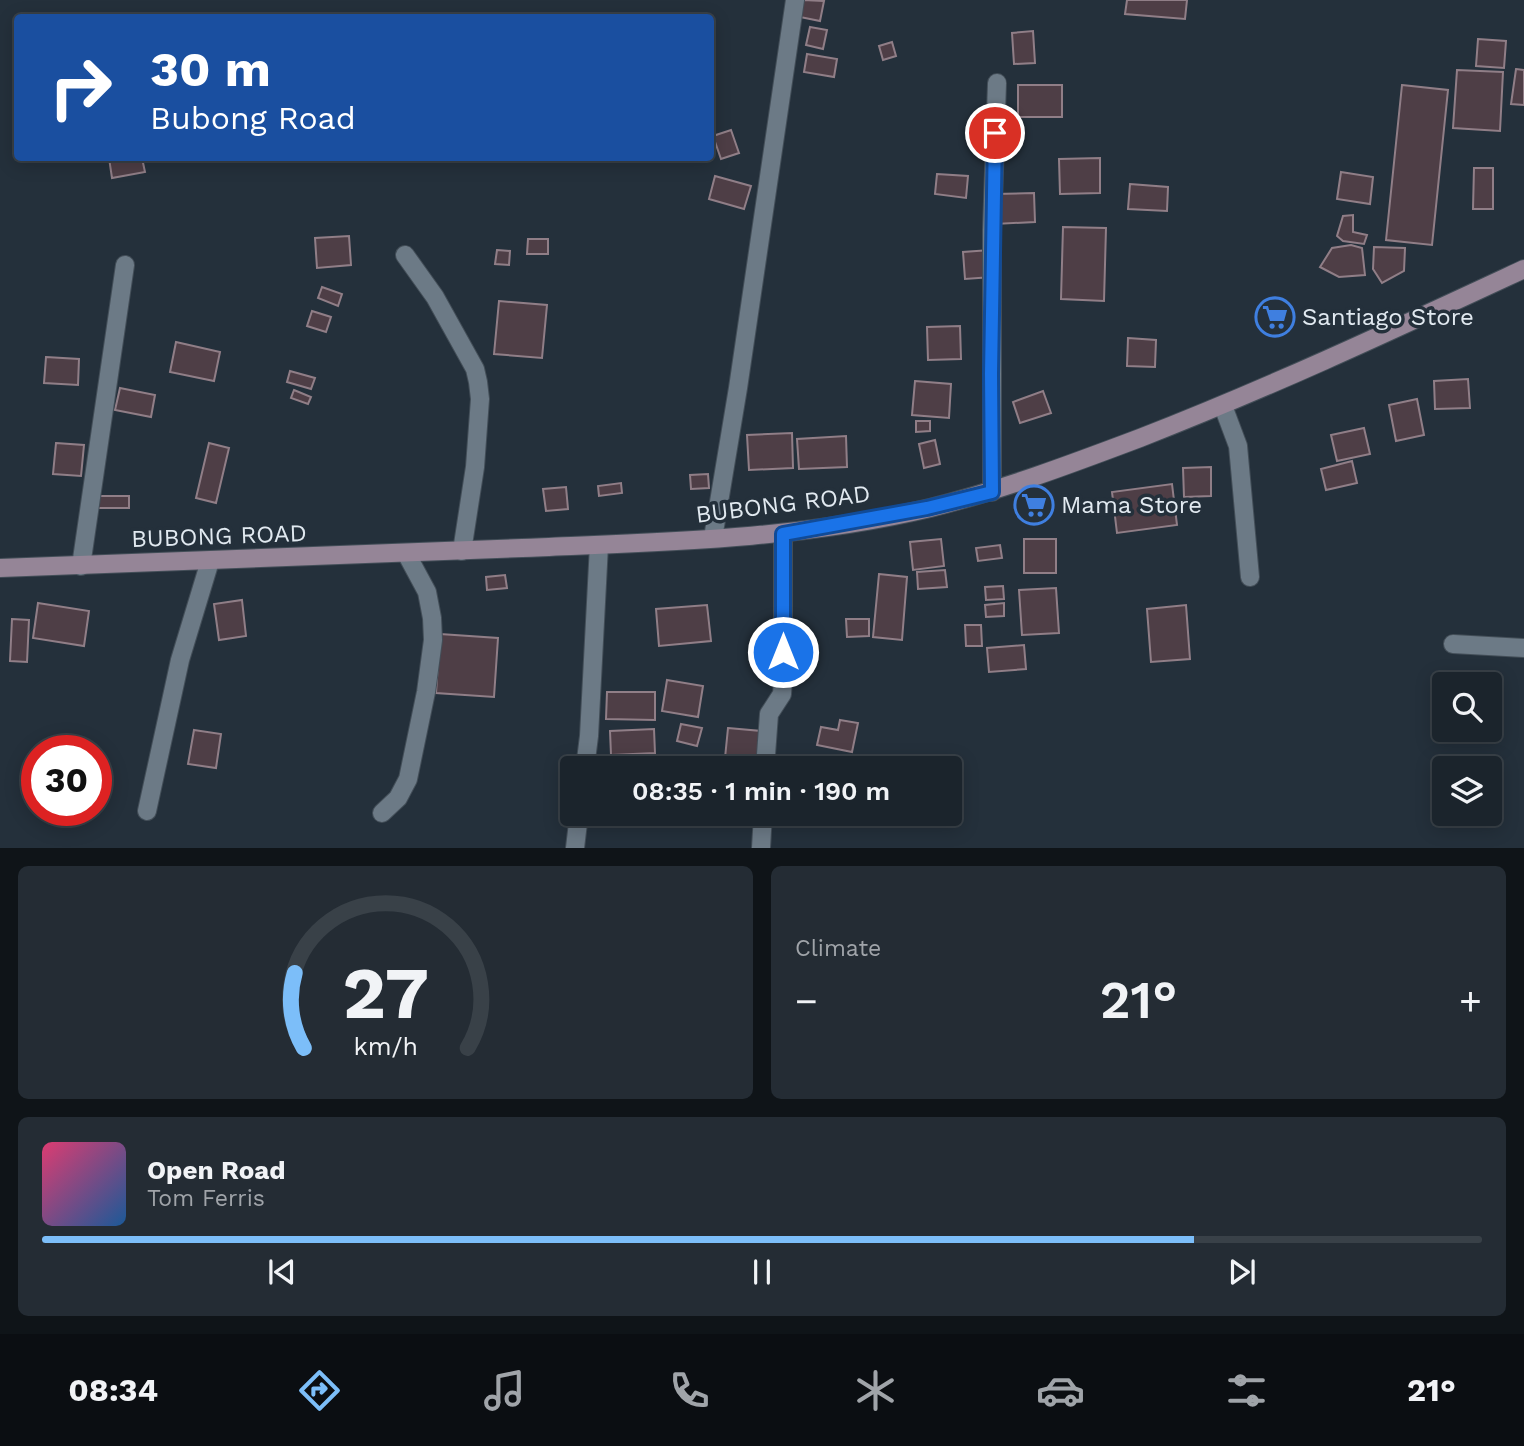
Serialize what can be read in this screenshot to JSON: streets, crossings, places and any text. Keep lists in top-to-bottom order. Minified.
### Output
{"streets":{"main road":["BUBONG ROAD"]},"places":{"supermarket":["Santiago Store","Mama Store"]},"page":{"turn":["30 m","Bubong Road"],"limit":"30","trip":"08:35 · 1 min · 190 m","tile":"Climate","heat":["−","21°","+"],"song":["Open Road","Tom Ferris"],"tabs":["08:34","21°"],"gauge":["27","km/h"]}}
